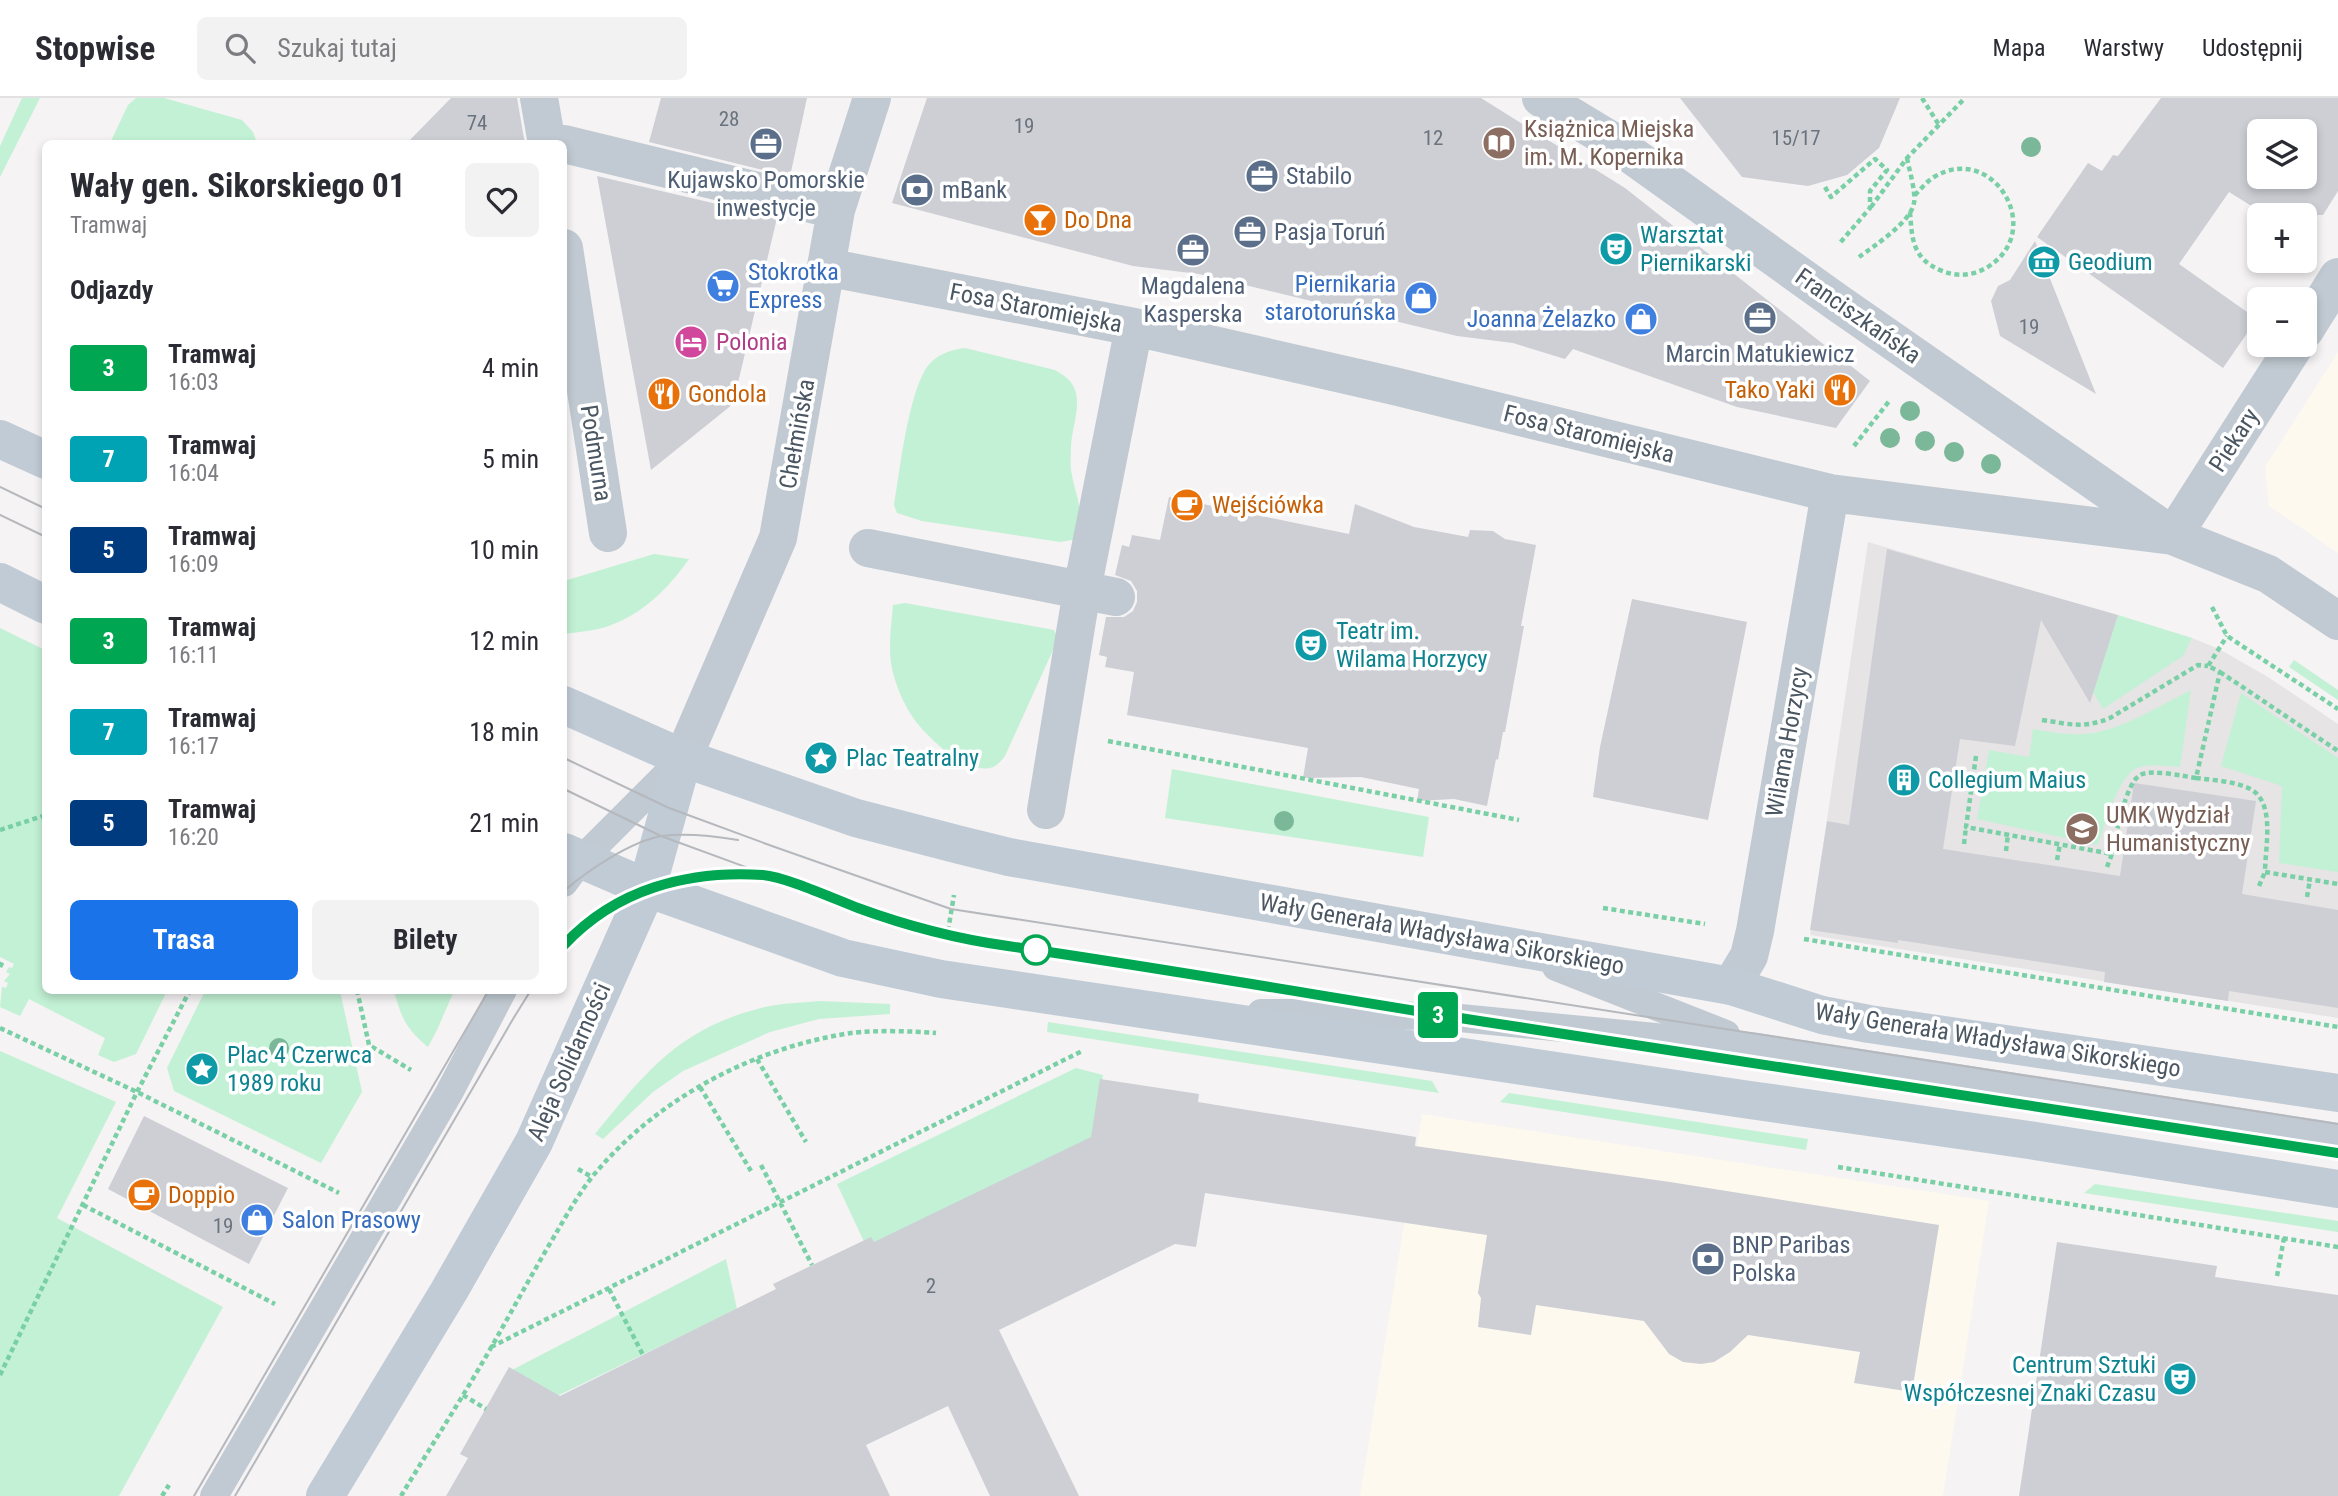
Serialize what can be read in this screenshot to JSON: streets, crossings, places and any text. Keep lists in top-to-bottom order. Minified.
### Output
{"streets":{"street":["Fosa Staromiejska","Franciszkańska","Chełmińska","Piekary","Podmurna","Wilama Horzycy","Wały Generała Władysława Sikorskiego","Aleja Solidarności"]},"crossings":[["Fosa Staromiejska","Franciszkańska"],["Fosa Staromiejska","Chełmińska"],["Fosa Staromiejska","Piekary"],["Fosa Staromiejska","Wilama Horzycy"],["Franciszkańska","Piekary"],["Chełmińska","Wały Generała Władysława Sikorskiego"],["Chełmińska","Aleja Solidarności"],["Wilama Horzycy","Wały Generała Władysława Sikorskiego"],["Wały Generała Władysława Sikorskiego","Aleja Solidarności"]],"places":{"library":["Książnica Miejska im. M. Kopernika"],"office":["Kujawsko Pomorskie inwestycje","Stabilo","Pasja Toruń","Magdalena Kasperska","Marcin Matukiewicz"],"bank":["mBank","BNP Paribas Polska"],"bar":["Do Dna"],"theatre":["Warsztat Piernikarski","Teatr im. Wilama Horzycy","Centrum Sztuki Współczesnej Znaki Czasu"],"museum":["Geodium"],"supermarket":["Stokrotka Express"],"shop":["Piernikaria starotoruńska","Joanna Żelazko","Salon Prasowy"],"hotel":["Polonia"],"restaurant":["Tako Yaki","Gondola"],"cafe":["Wejściówka","Doppio"],"place":["Plac Teatralny","Plac 4 Czerwca 1989 roku"],"building":["Collegium Maius"],"school or university":["UMK Wydział Humanistyczny"]},"lines":["tram line 3"],"house_numbers":["28","74","19","12","15/17","19","19","2"],"page":{"header":"Stopwise","search":"Szukaj tutaj","nav":["Mapa","Warstwy","Udostępnij"],"on_map":"3","map_buttons":["+","−"],"heading":[["Wały gen. Sikorskiego 01","Tramwaj"],"Odjazdy"],"list":[{"mark":"3","name":"Tramwaj","note":"16:03","value":"4 min"},{"mark":"7","name":"Tramwaj","note":"16:04","value":"5 min"},{"mark":"5","name":"Tramwaj","note":"16:09","value":"10 min"},{"mark":"3","name":"Tramwaj","note":"16:11","value":"12 min"},{"mark":"7","name":"Tramwaj","note":"16:17","value":"18 min"},{"mark":"5","name":"Tramwaj","note":"16:20","value":"21 min"}],"buttons":["Trasa","Bilety"]}}
